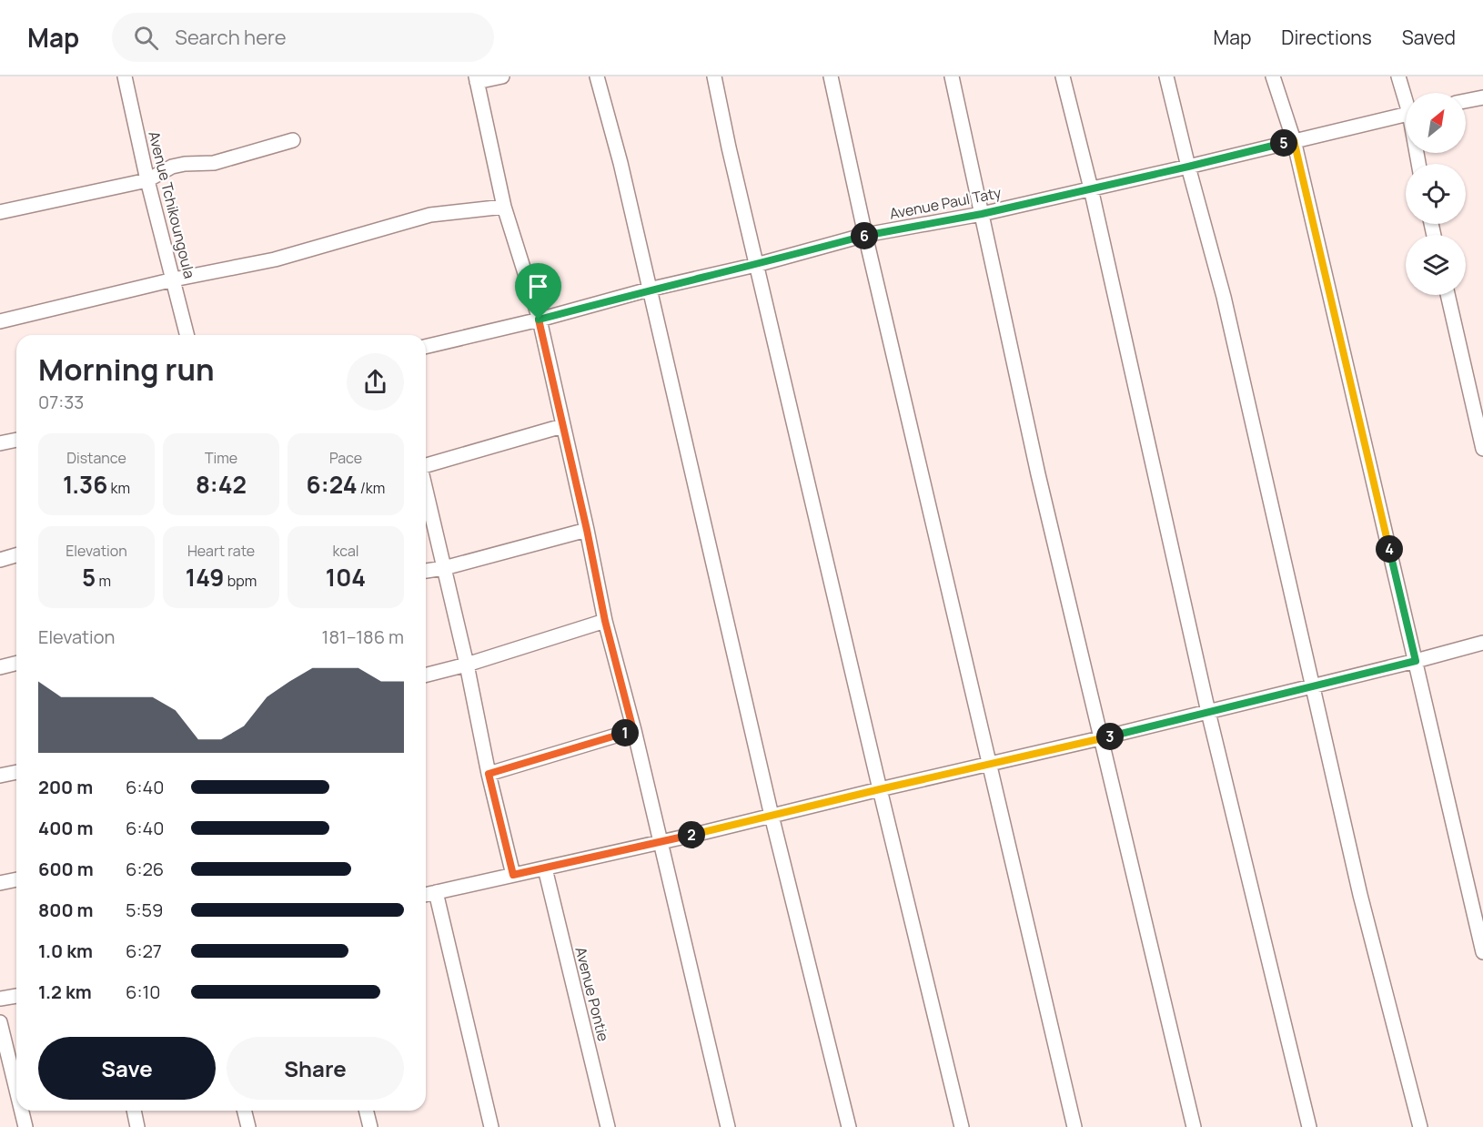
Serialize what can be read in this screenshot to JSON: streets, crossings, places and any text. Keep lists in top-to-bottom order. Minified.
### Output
{"streets":{"street":["Avenue Paul Taty","Avenue Tchikoungoula","Avenue Pontie"]},"north":"top right","page":{"header":"Map","search":"Search here","nav":["Map","Directions","Saved"],"pins":["5","6","4","1","3","2"],"heading":["Morning run","07:33"],"stats":[["Distance","1.36 km"],["Time","8:42"],["Pace","6:24 /km"],["Elevation","5 m"],["Heart rate","149 bpm"],["kcal","104"]],"chart":["Elevation","181–186 m"],"list":[{"name":"200 m","note":"6:40"},{"name":"400 m","note":"6:40"},{"name":"600 m","note":"6:26"},{"name":"800 m","note":"5:59"},{"name":"1.0 km","note":"6:27"},{"name":"1.2 km","note":"6:10"}],"buttons":["Save","Share"]}}
